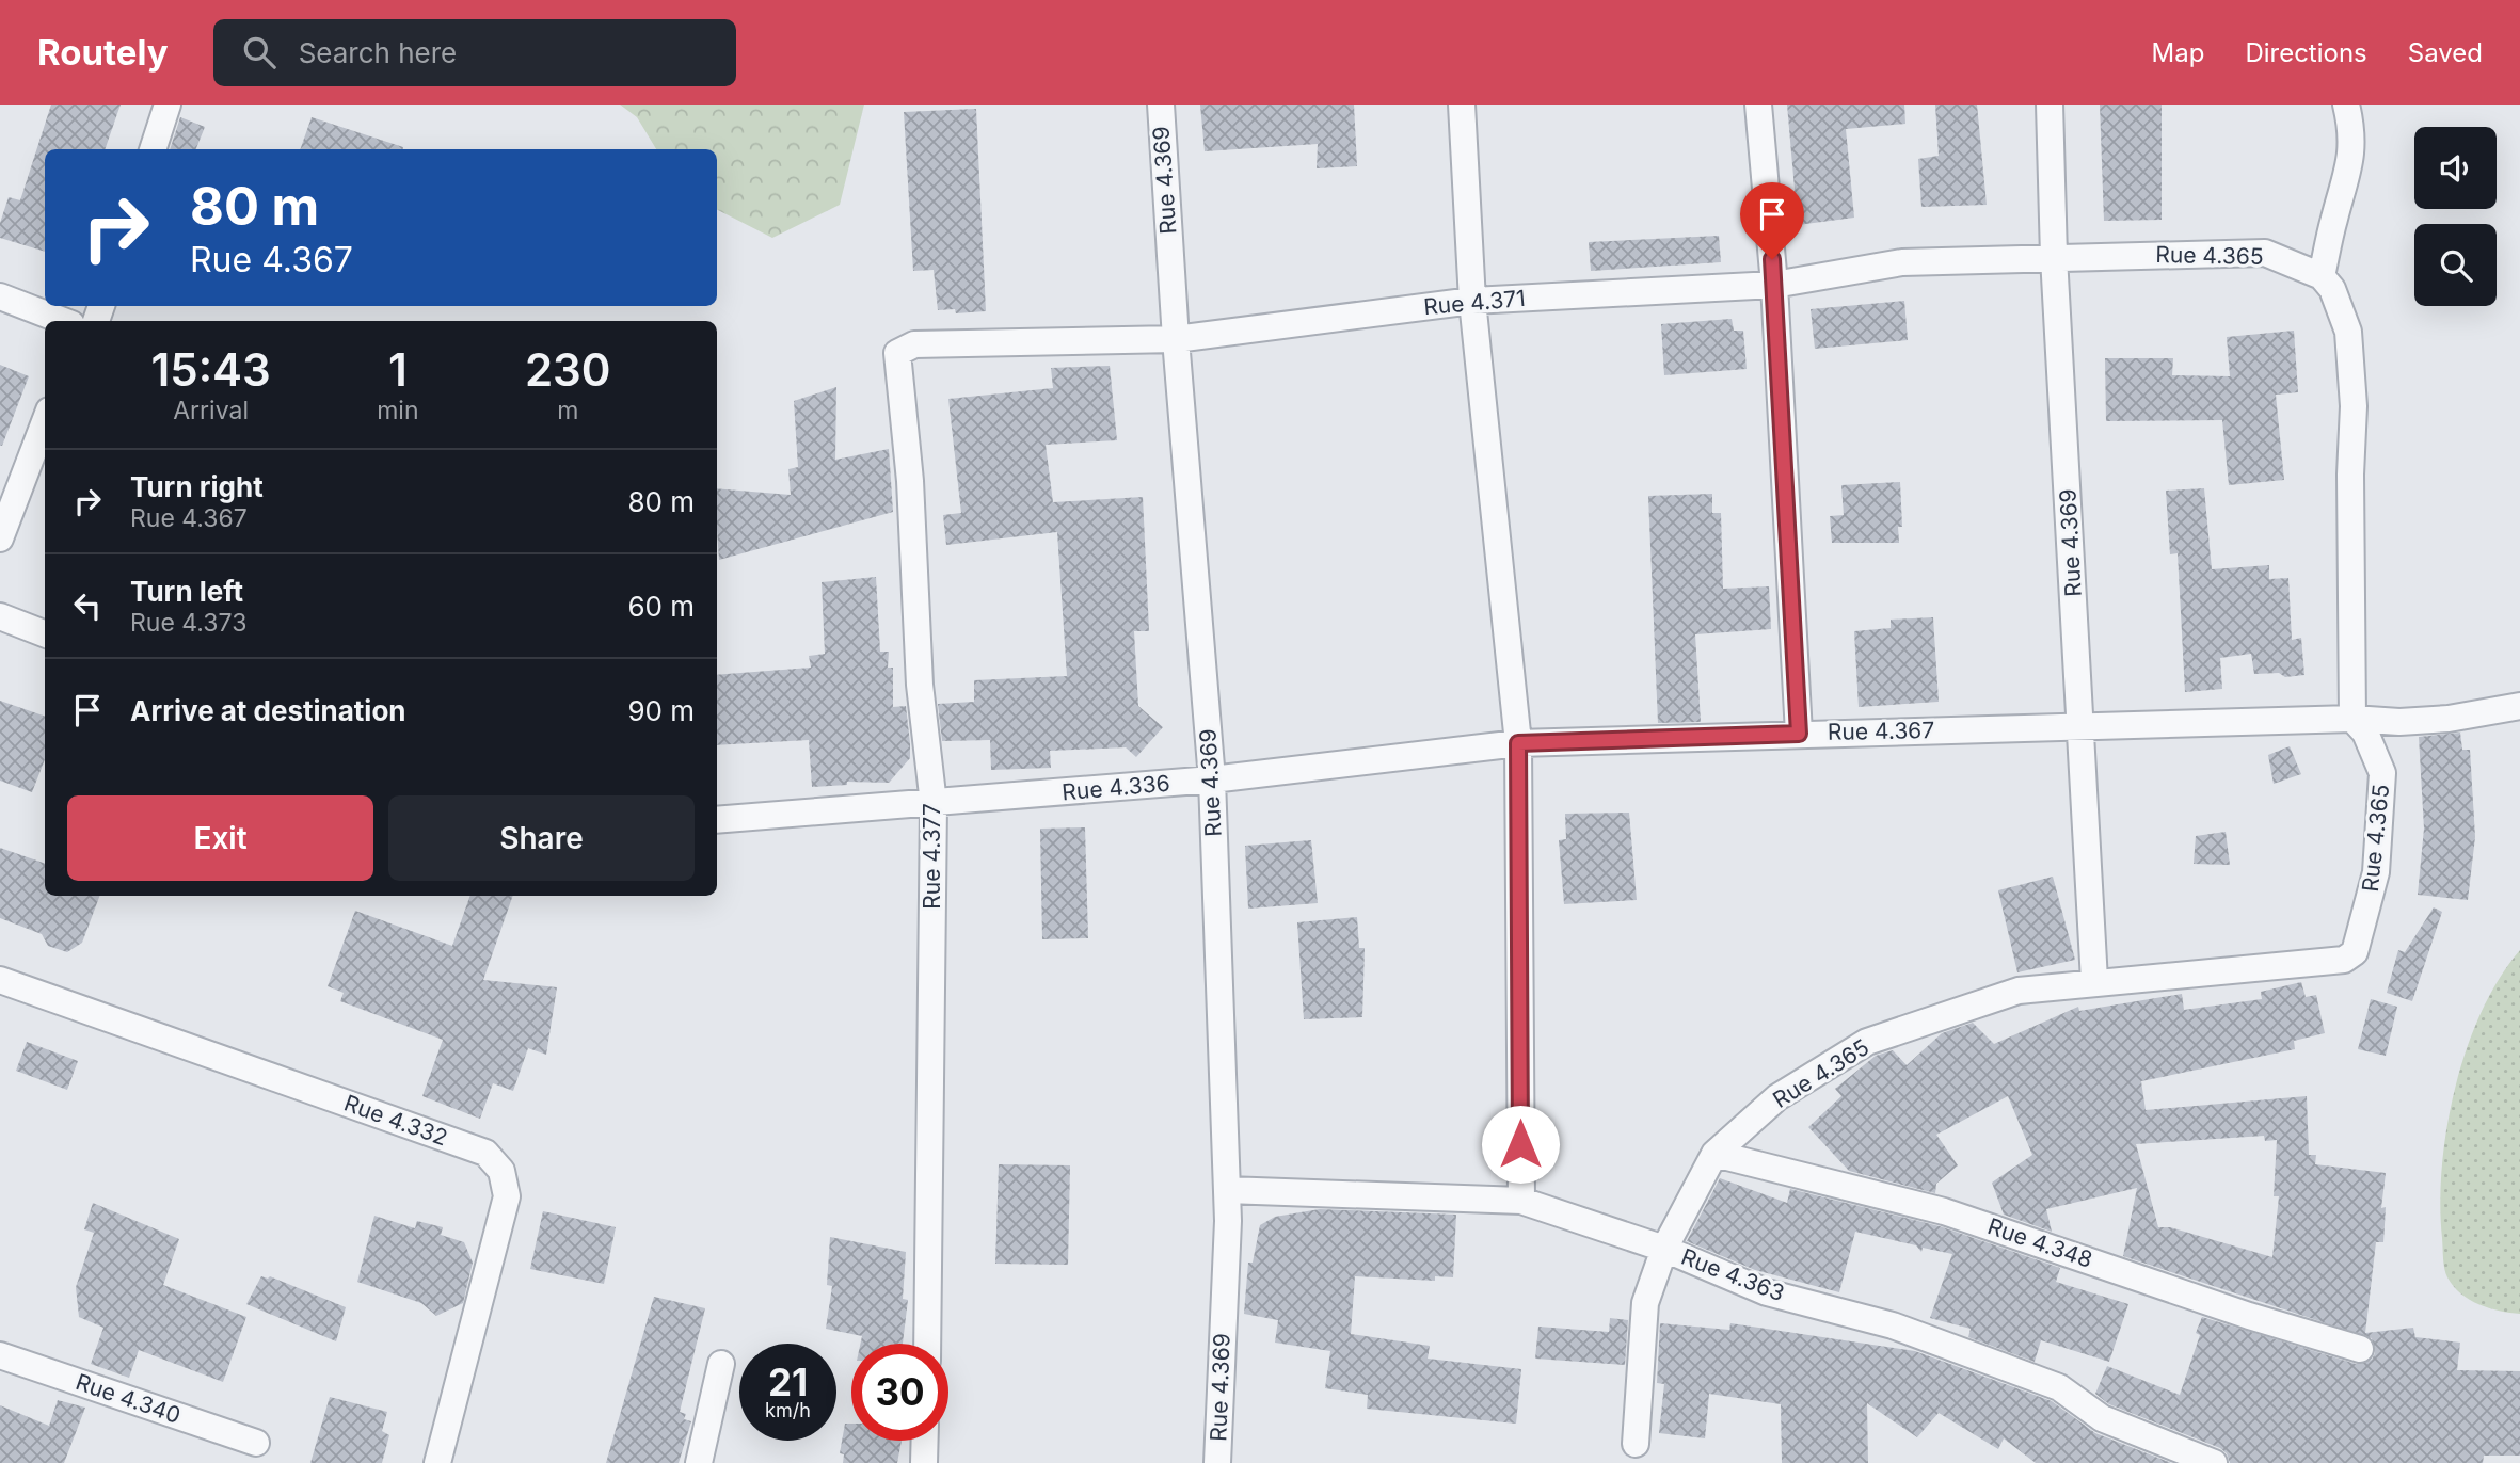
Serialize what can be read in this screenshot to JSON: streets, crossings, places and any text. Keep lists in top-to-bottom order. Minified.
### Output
{"streets":{"street":["Rue 4.369","Rue 4.365","Rue 4.371","Rue 4.367","Rue 4.336","Rue 4.377","Rue 4.332","Rue 4.348","Rue 4.363","Rue 4.340"]},"crossings":[["Rue 4.369","Rue 4.365"],["Rue 4.369","Rue 4.371"],["Rue 4.369","Rue 4.367"],["Rue 4.369","Rue 4.336"],["Rue 4.369","Rue 4.363"],["Rue 4.365","Rue 4.371"],["Rue 4.365","Rue 4.367"],["Rue 4.365","Rue 4.348"],["Rue 4.365","Rue 4.363"],["Rue 4.371","Rue 4.377"],["Rue 4.367","Rue 4.336"],["Rue 4.336","Rue 4.377"]],"page":{"header":"Routely","search":"Search here","nav":["Map","Directions","Saved"],"turn":["80 m","Rue 4.367"],"eta":["15:43","Arrival","1","min","230","m"],"list":[{"name":"Turn right","note":"Rue 4.367","value":"80 m"},{"name":"Turn left","note":"Rue 4.373","value":"60 m"},{"name":"Arrive at destination","value":"90 m"}],"buttons":["Exit","Share"],"speed":"21 km/h","limit":"30"}}
